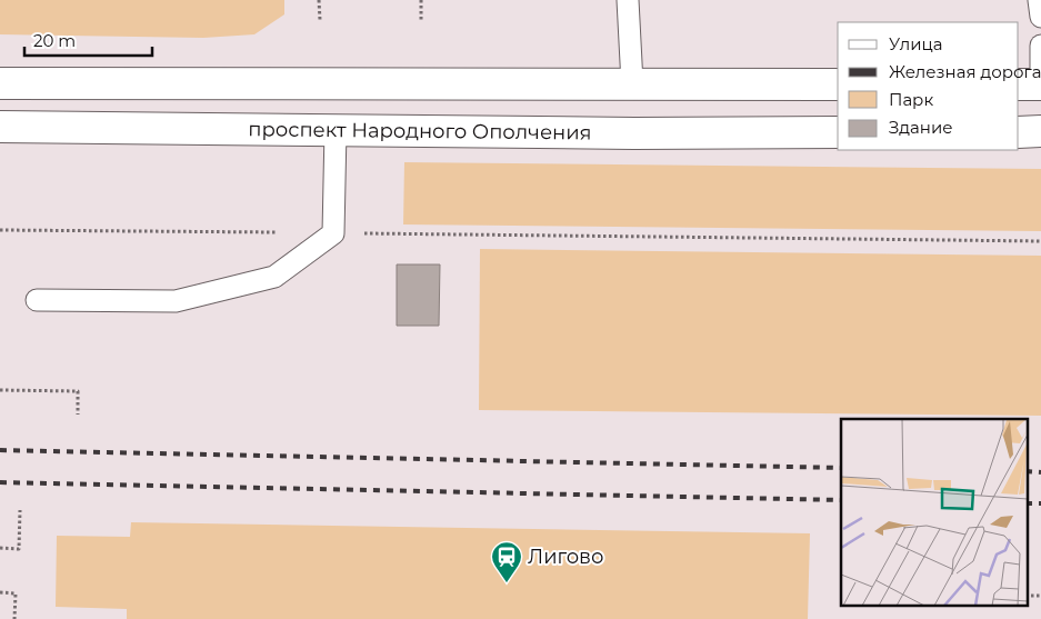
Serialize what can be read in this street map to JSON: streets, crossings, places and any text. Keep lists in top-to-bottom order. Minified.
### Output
{"streets":{"main road":["проспект Народного Ополчения"]},"places":{"station":["Лигово"]},"legend":["Улица","Железная дорога","Парк","Здание"],"scale_bar":"20 m"}
